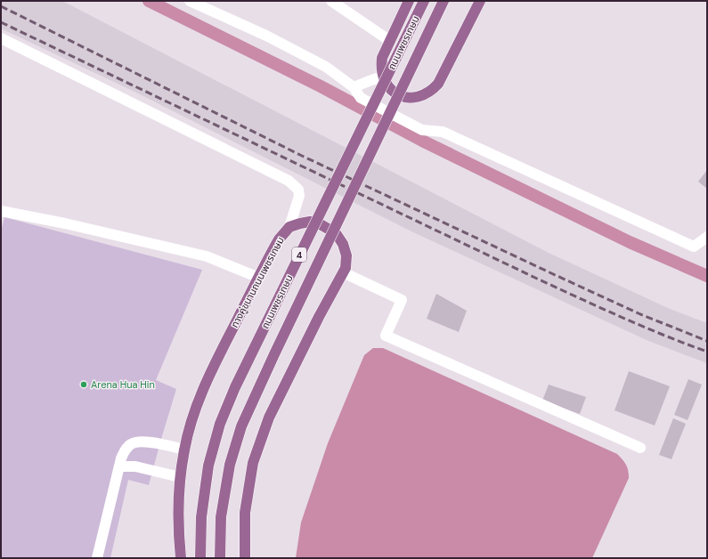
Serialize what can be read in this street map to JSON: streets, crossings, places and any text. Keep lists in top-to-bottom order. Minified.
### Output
{"streets":{"main road":["ถนนเพชรเกษม","4","ทางคู่ขนานถนนเพชรเกษม"]},"places":["Arena Hua Hin"]}
